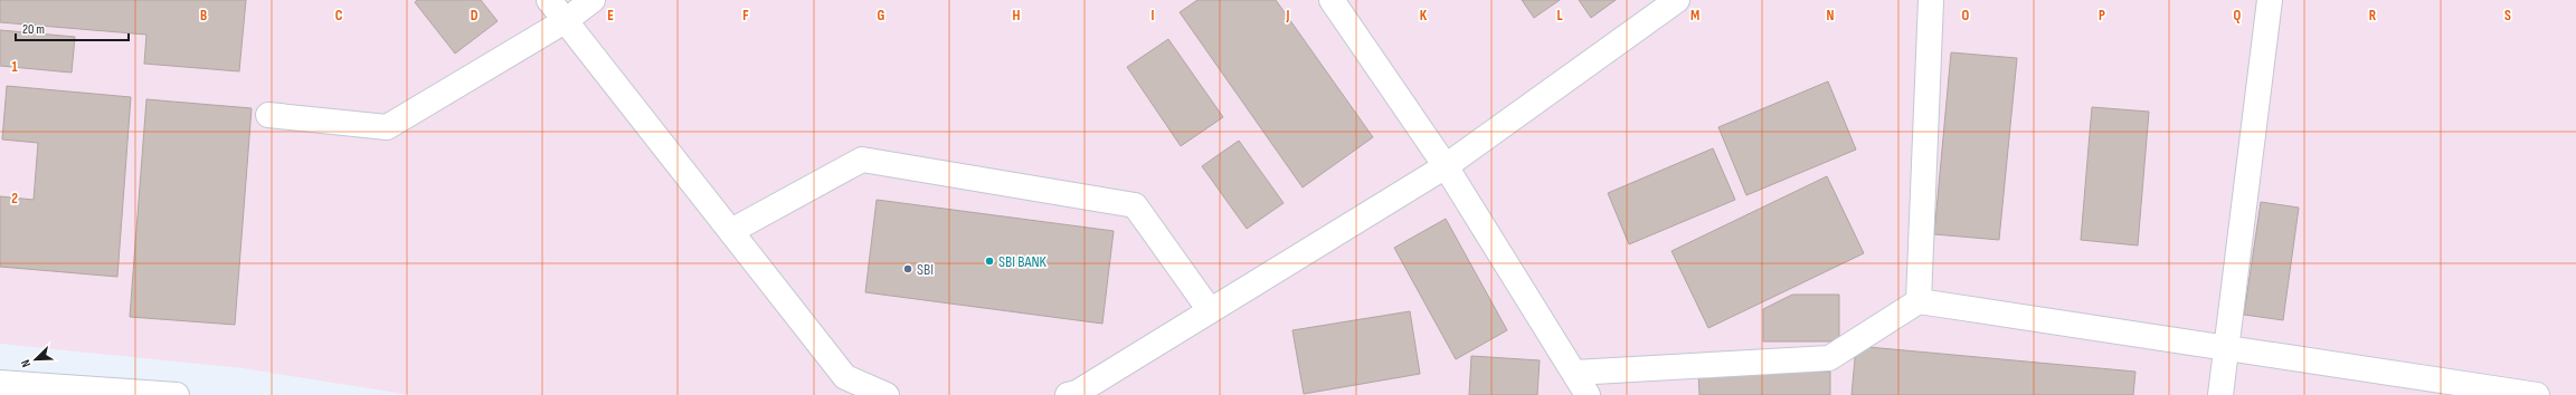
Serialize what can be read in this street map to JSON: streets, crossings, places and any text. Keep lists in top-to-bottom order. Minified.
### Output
{"places":["SBI BANK","SBI"],"scale_bar":"20 m","north":"bottom left","grid":{"columns":["B","C","D","E","F","G","H","I","J","K","L","M","N","O","P","Q","R","S"],"rows":["1","2"]}}
